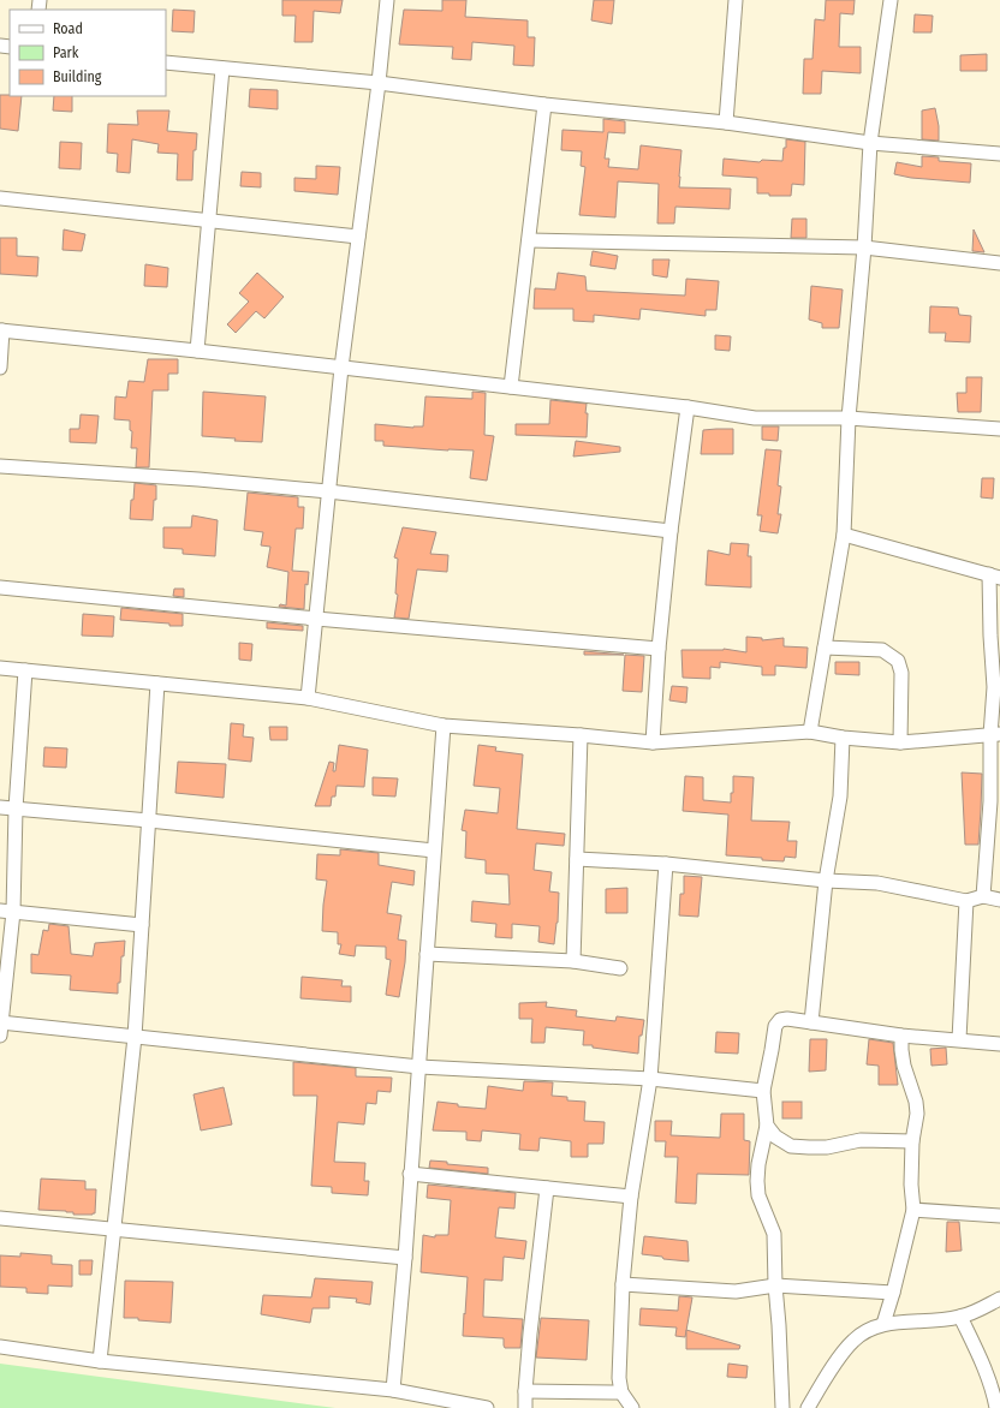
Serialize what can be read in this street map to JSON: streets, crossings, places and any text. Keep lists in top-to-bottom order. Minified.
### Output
{"legend":["Road","Park","Building"]}
